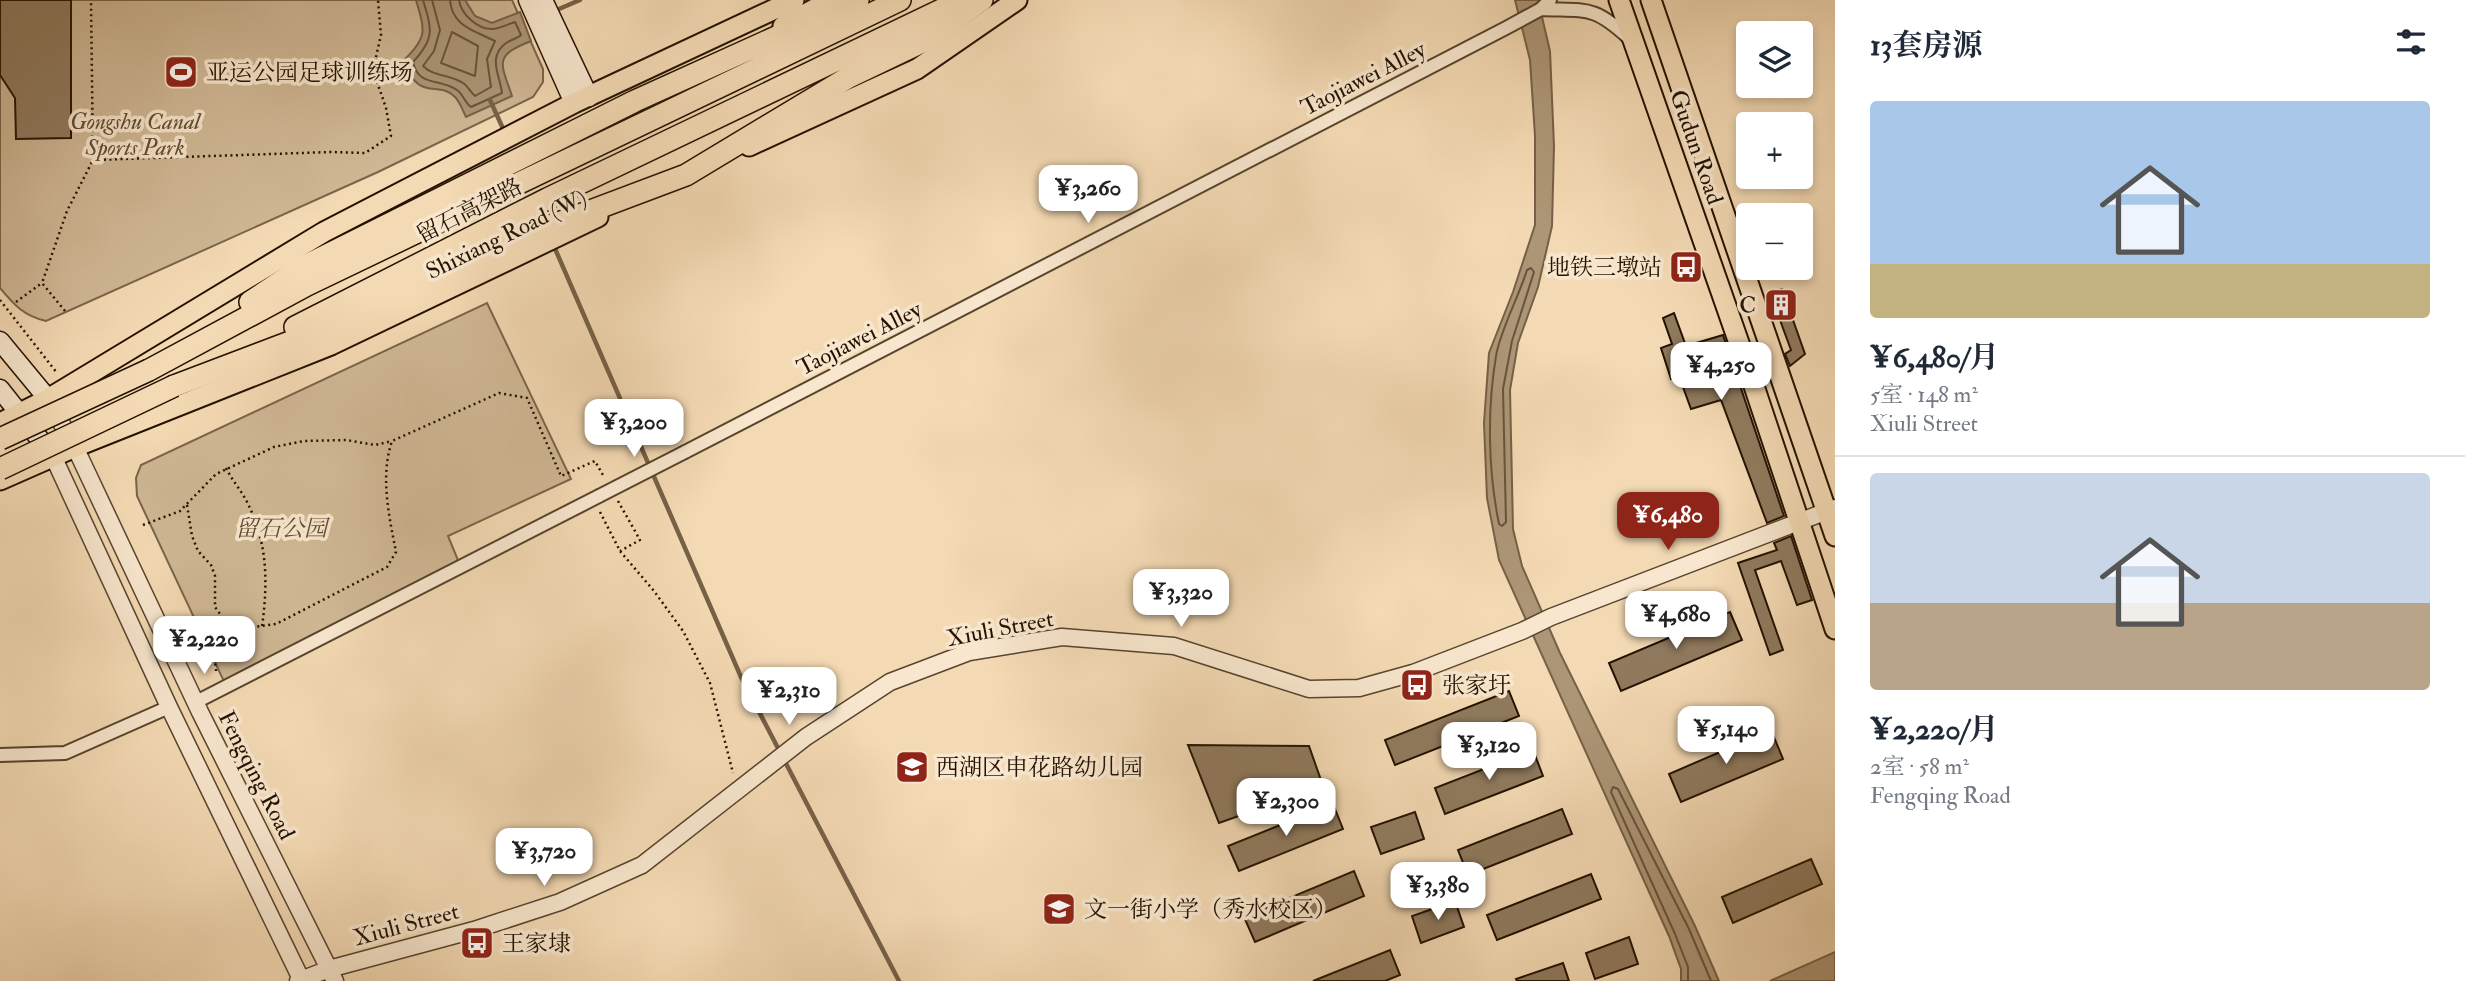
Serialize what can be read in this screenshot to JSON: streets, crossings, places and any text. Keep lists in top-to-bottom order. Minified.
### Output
{"streets":{"highway":["留石高架路"],"main road":["Gudun Road","Shixiang Road (W)"],"street":["Taojiawei Alley","Xiuli Street","Fengqing Road"]},"crossings":[["Taojiawei Alley","Gudun Road"],["Taojiawei Alley","Fengqing Road"],["Gudun Road","Xiuli Street"],["Shixiang Road (W)","Fengqing Road"],["Xiuli Street","Fengqing Road"]],"parks":["Gongshu Canal Sports Park","留石公园"],"places":{"sports":["亚运公园足球训练场"],"bus stop":["地铁三墩站","张家圩","王家埭"],"building":["C"],"school or university":["西湖区申花路幼儿园","文一街小学（秀水校区）"]},"page":{"heading":"13套房源","map_buttons":["+","−"],"list":[{"name":"¥6,480/月","note":"5室 · 148 m² · Xiuli Street"},{"name":"¥2,220/月","note":"2室 · 58 m² · Fengqing Road"}],"price":["¥3,260","¥4,250","¥3,200","¥6,480","¥3,320","¥4,680","¥2,220","¥2,310","¥5,140","¥3,120","¥2,300","¥3,720","¥3,380"]}}
